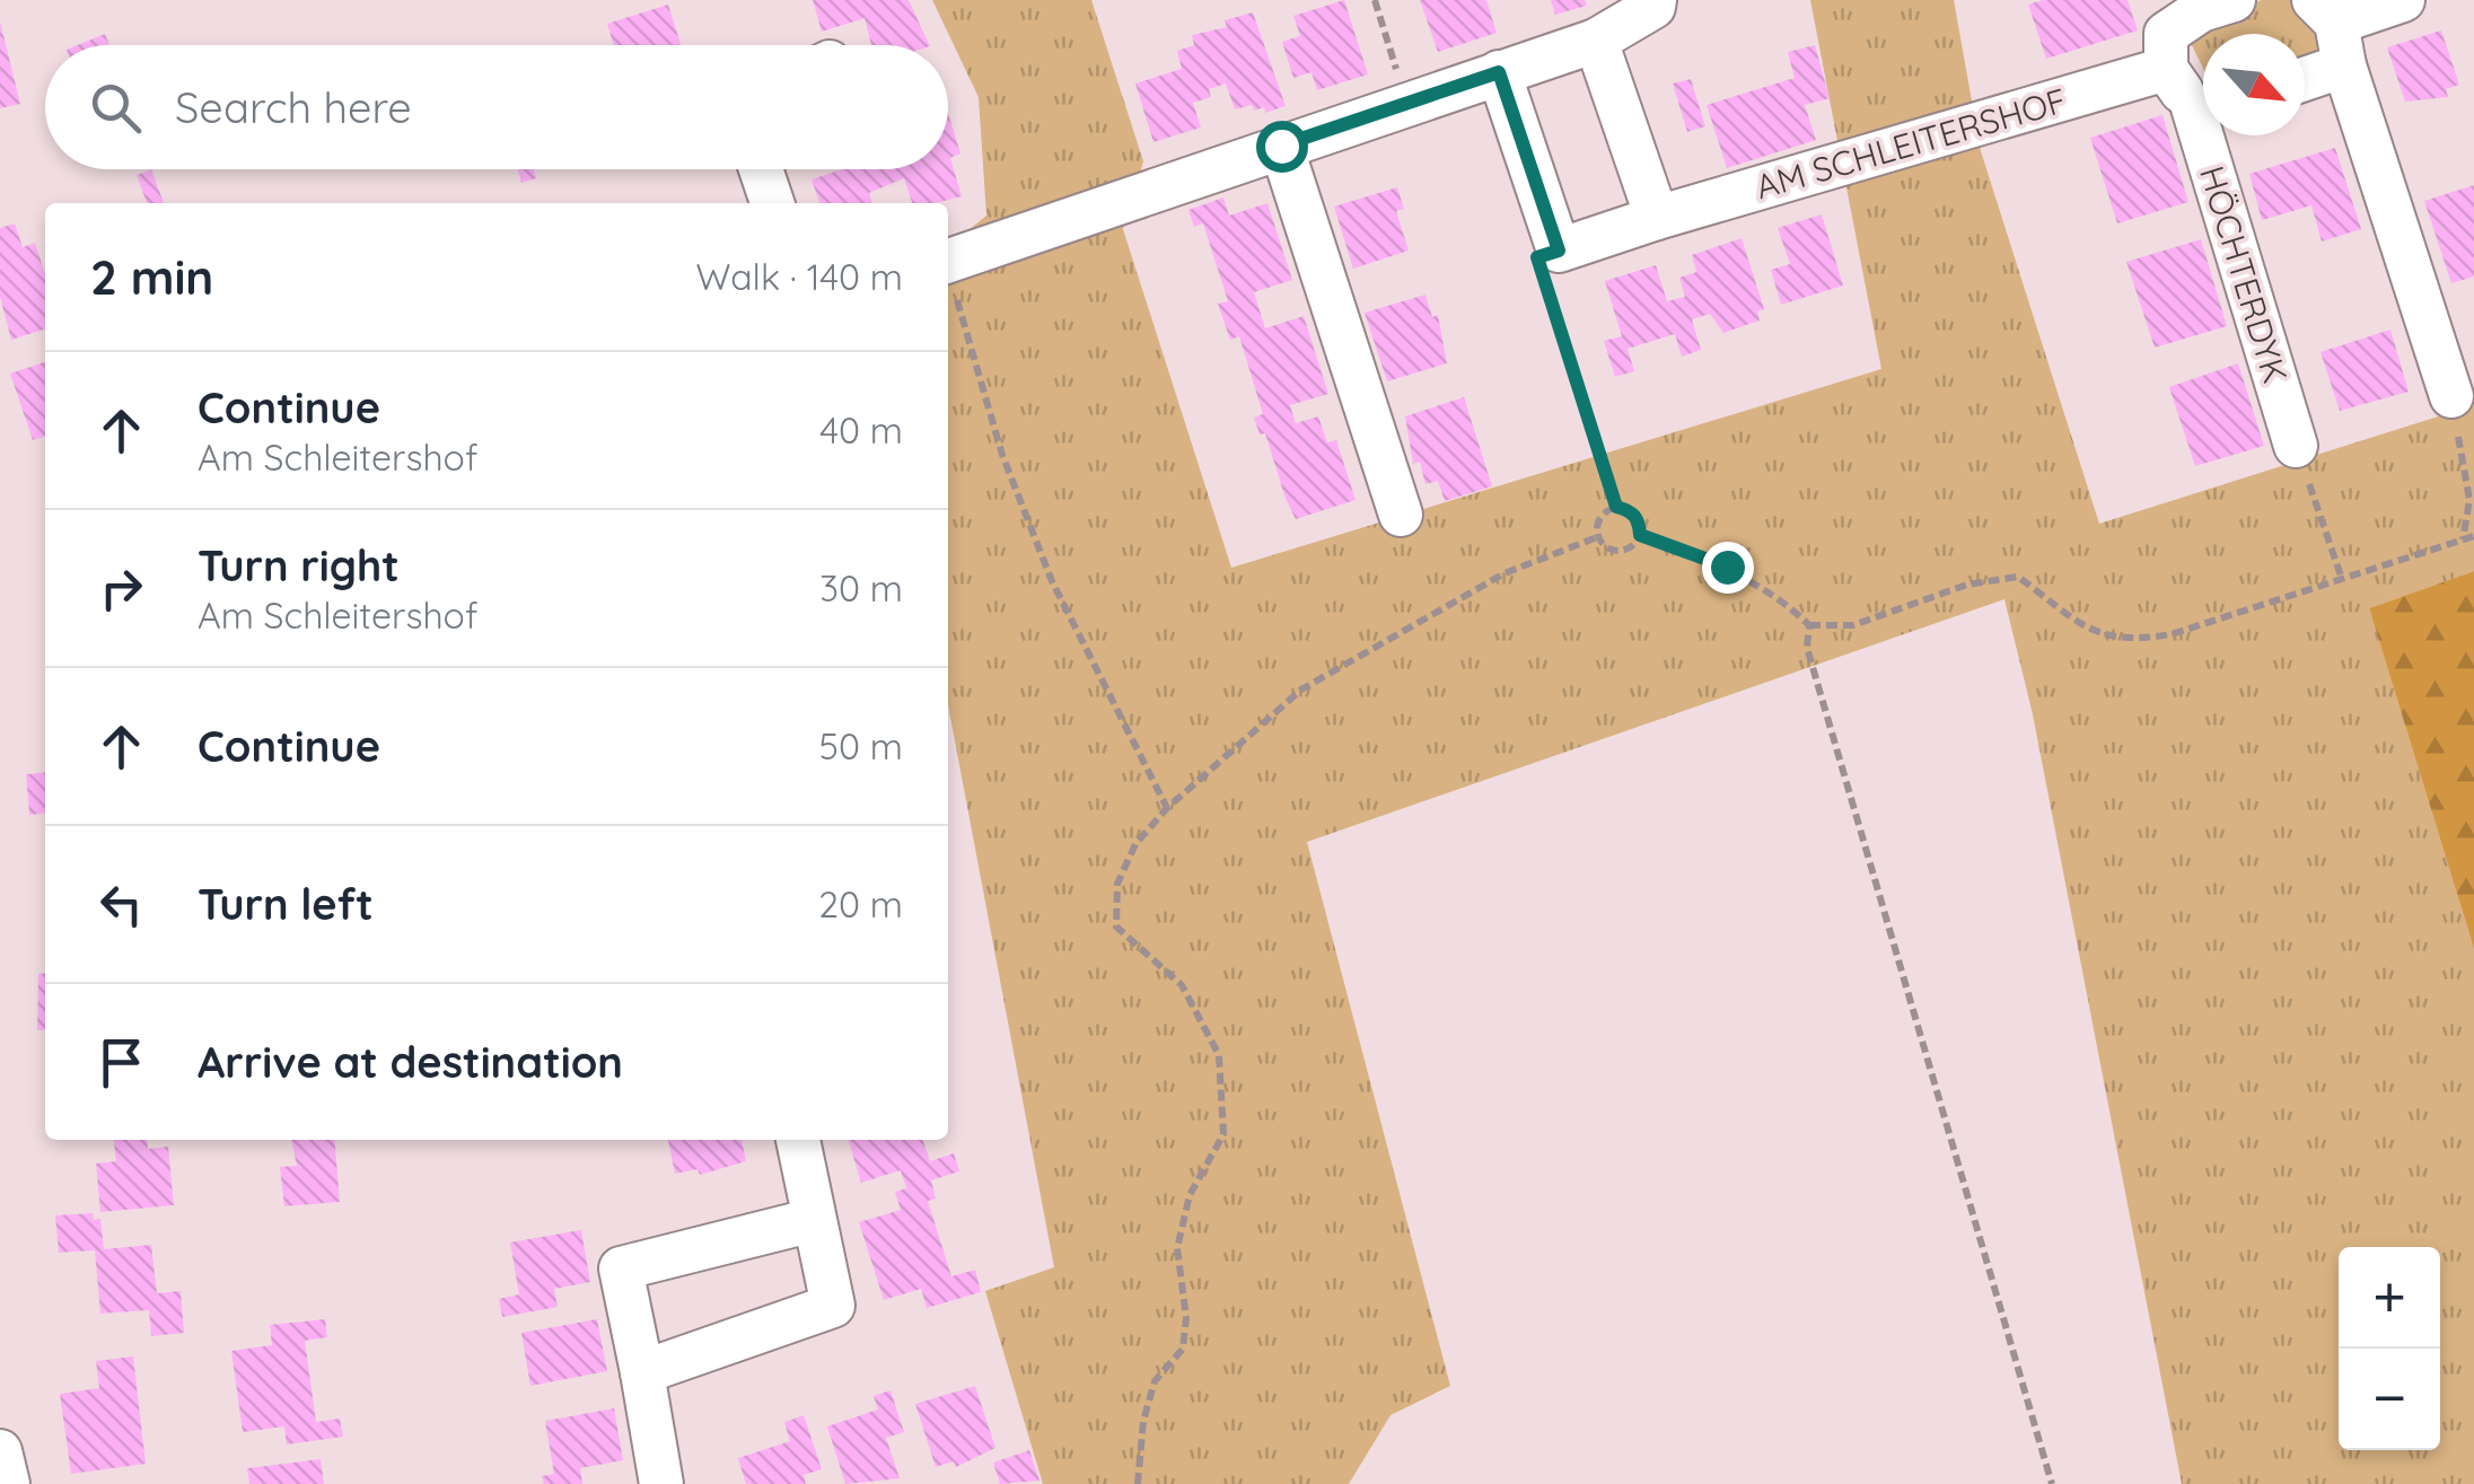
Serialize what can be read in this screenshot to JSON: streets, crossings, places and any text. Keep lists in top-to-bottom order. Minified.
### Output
{"streets":{"street":["AM SCHLEITERSHOF","HÖCHTERDYK"]},"crossings":[["AM SCHLEITERSHOF","HÖCHTERDYK"]],"north":"bottom right","page":{"search":"Search here","heading":["2 min","Walk · 140 m"],"list":[["Continue","Am Schleitershof","40 m"],["Turn right","Am Schleitershof","30 m"],["Continue","50 m"],["Turn left","20 m"],"Arrive at destination"],"map_buttons":["+","−"]}}
